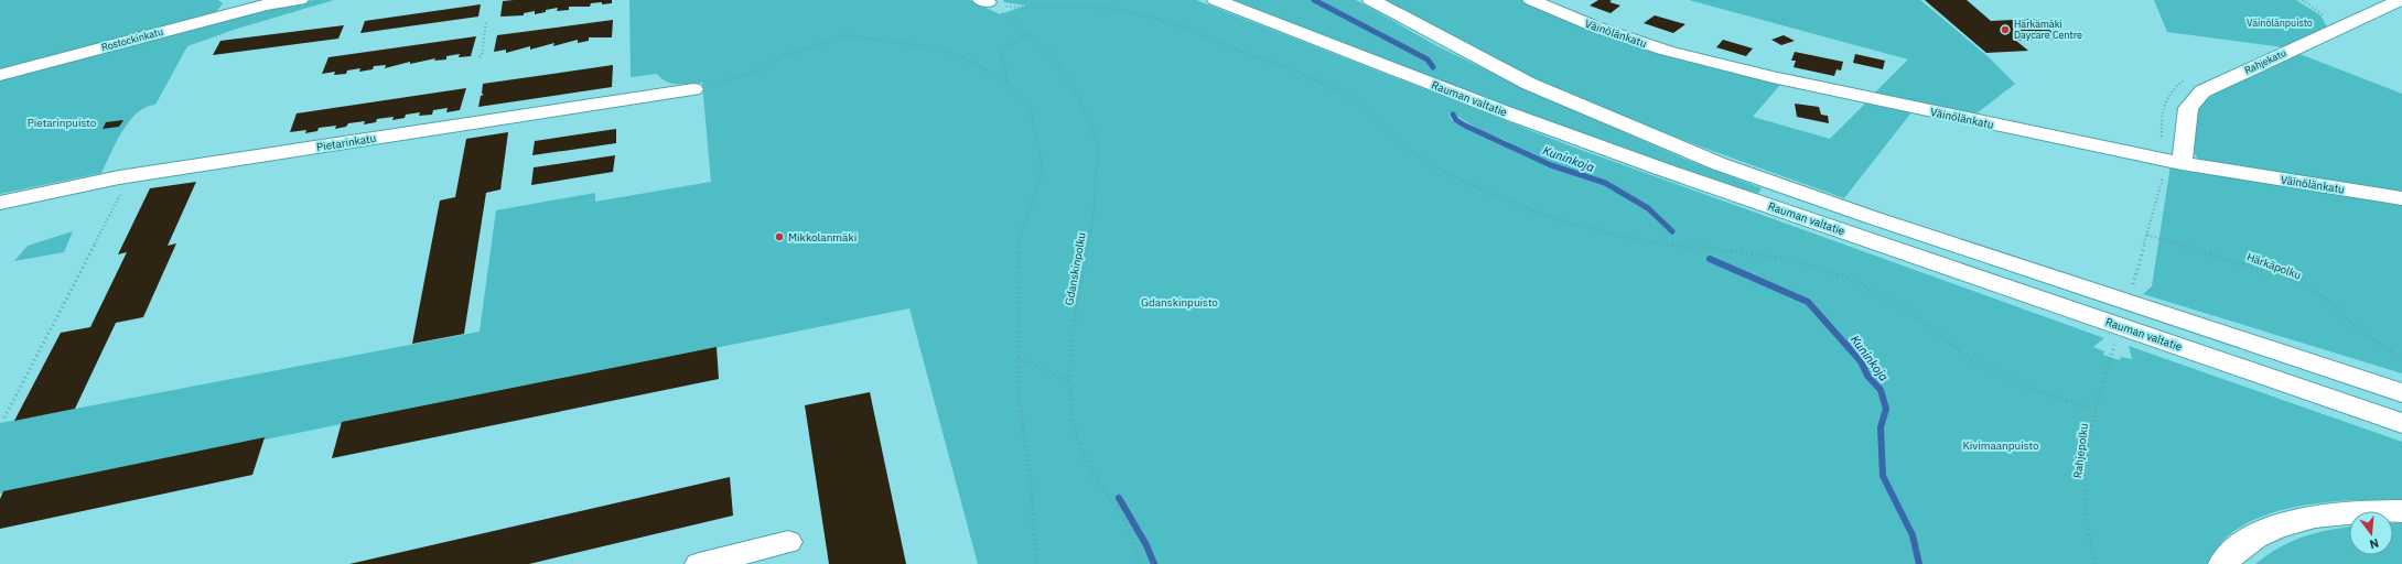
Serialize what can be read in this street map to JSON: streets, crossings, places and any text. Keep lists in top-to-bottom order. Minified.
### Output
{"streets":{"highway":["Rauman valtatie"],"street":["Väinölänkatu","Rostockinkatu","Rahjekatu","Pietarinkatu"],"path":["Härkäpolku","Gdanskinpolku","Rahjepolku"]},"crossings":[["Väinölänkatu","Rahjekatu"]],"water":["Kuninkoja"],"parks":["Väinölänpuisto","Pietarinpuisto","Gdanskinpuisto","Kivimaanpuisto"],"places":["Härkämäki Daycare Centre","Mikkolanmäki"],"north":"bottom"}
